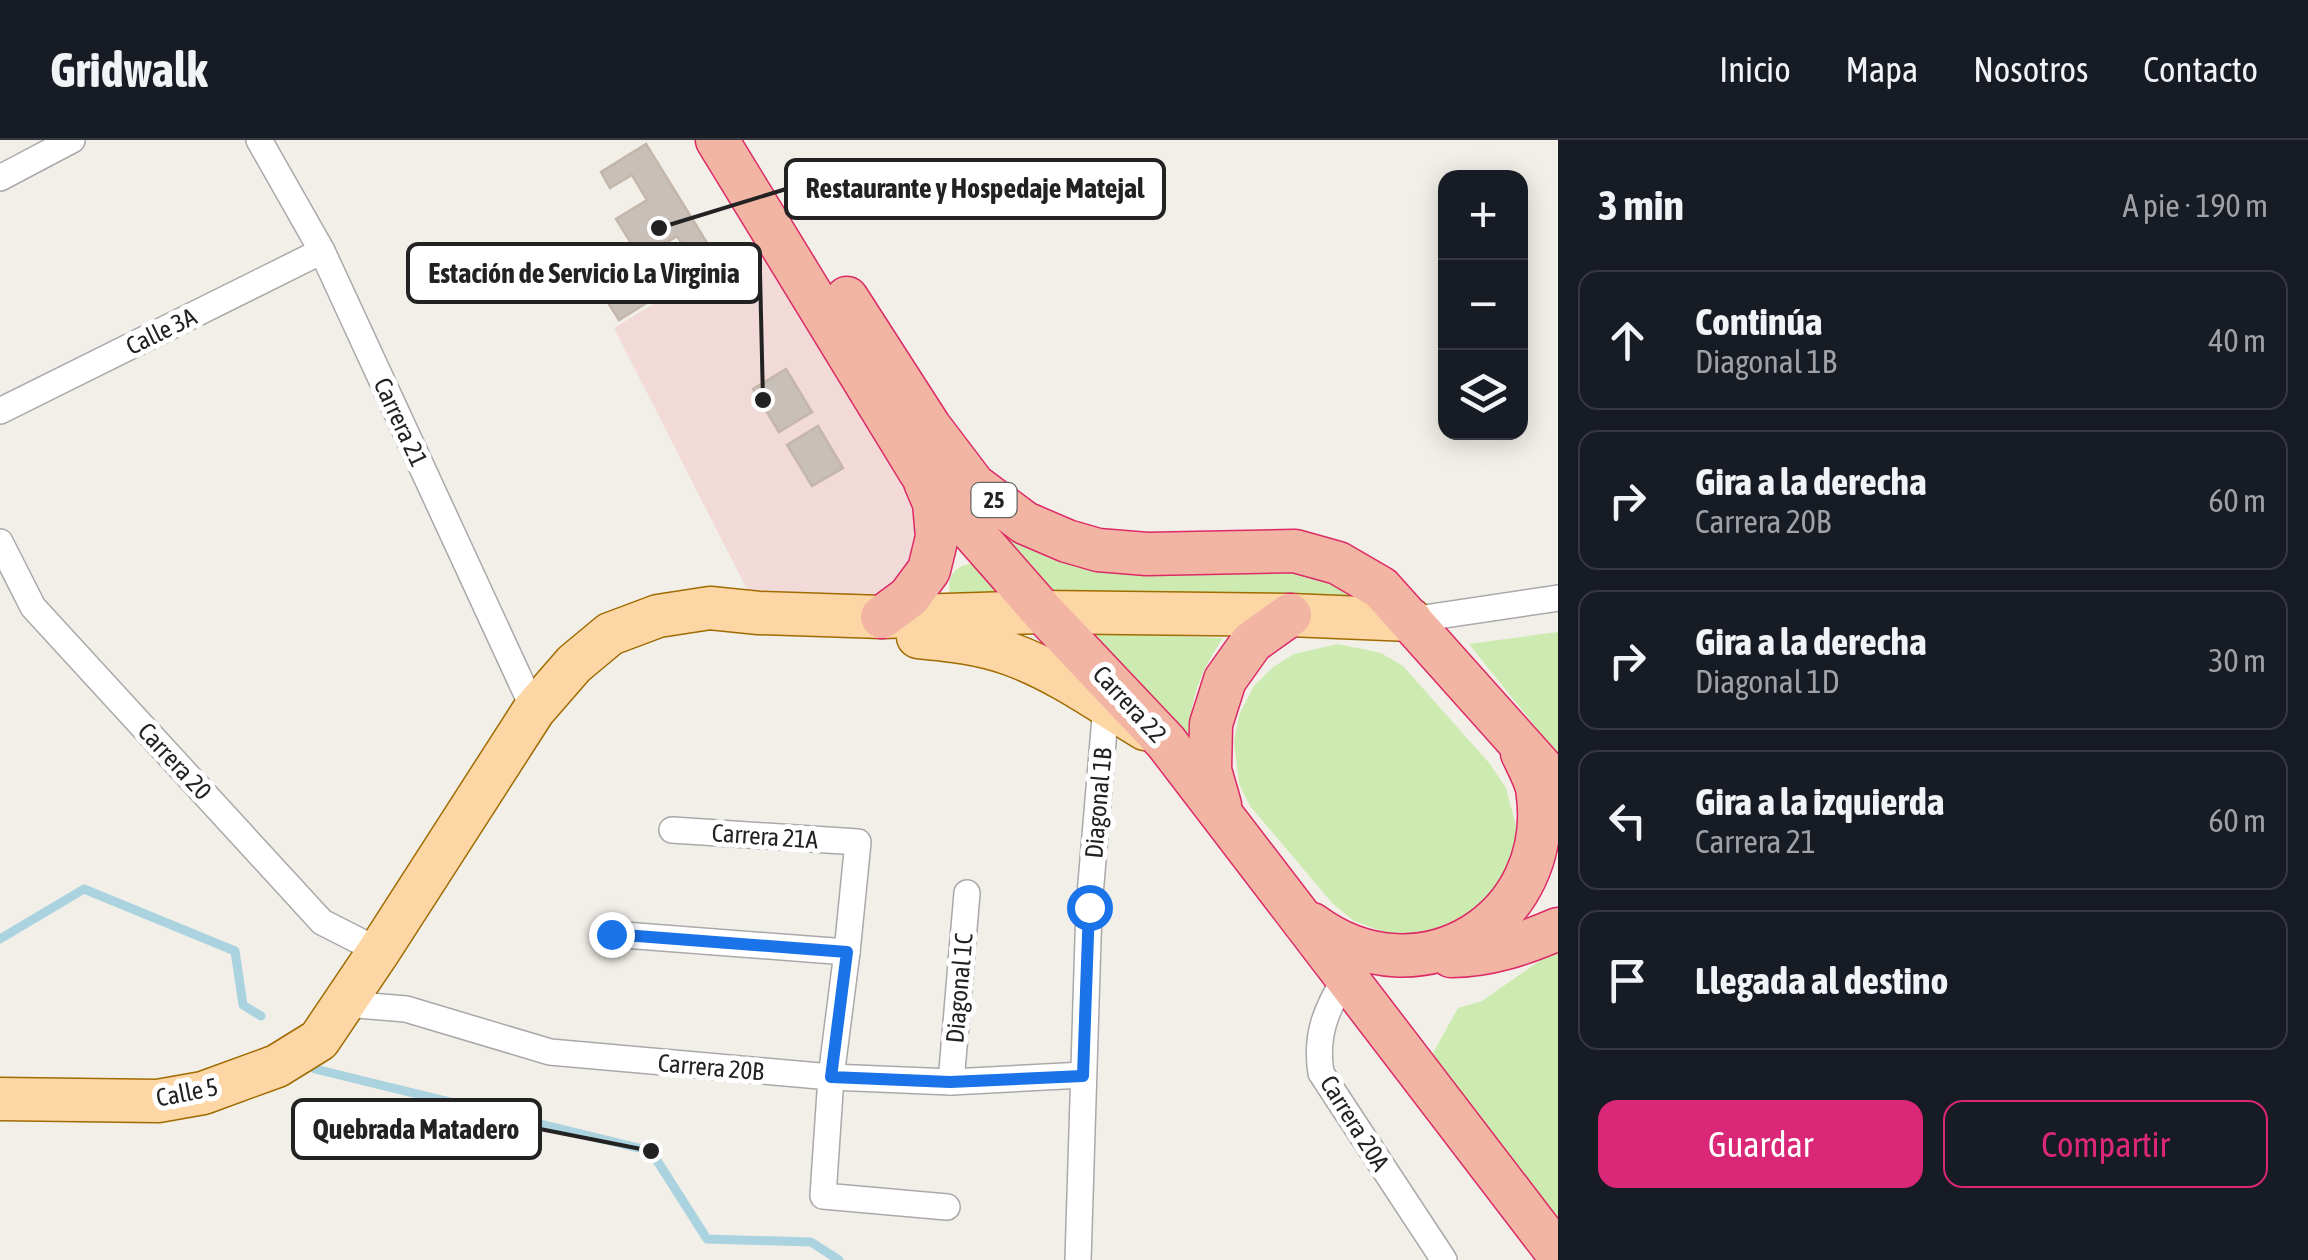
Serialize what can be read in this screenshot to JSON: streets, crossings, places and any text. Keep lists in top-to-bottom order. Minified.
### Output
{"streets":{"highway":["25","Carrera 22"],"main road":["Calle 5"],"street":["Calle 3A","Carrera 21","Carrera 20","Diagonal 1B","Carrera 21A","Diagonal 1C","Carrera 20B","Carrera 20A"]},"crossings":[["Calle 3A","Carrera 21"],["Carrera 21","Calle 5"],["Carrera 22","Carrera 20A"],["Carrera 20","Calle 5"],["Diagonal 1B","Carrera 20B"],["Diagonal 1C","Carrera 20B"],["Carrera 20B","Calle 5"]],"places":["Restaurante y Hospedaje Matejal","Estación de Servicio La Virginia","Quebrada Matadero"],"page":{"header":"Gridwalk","nav":["Inicio","Mapa","Nosotros","Contacto"],"heading":["3 min","A pie · 190 m"],"map_buttons":["+","−"],"list":[["Continúa","Diagonal 1B","40 m"],["Gira a la derecha","Carrera 20B","60 m"],["Gira a la derecha","Diagonal 1D","30 m"],["Gira a la izquierda","Carrera 21","60 m"],"Llegada al destino"],"buttons":["Guardar","Compartir"]}}
